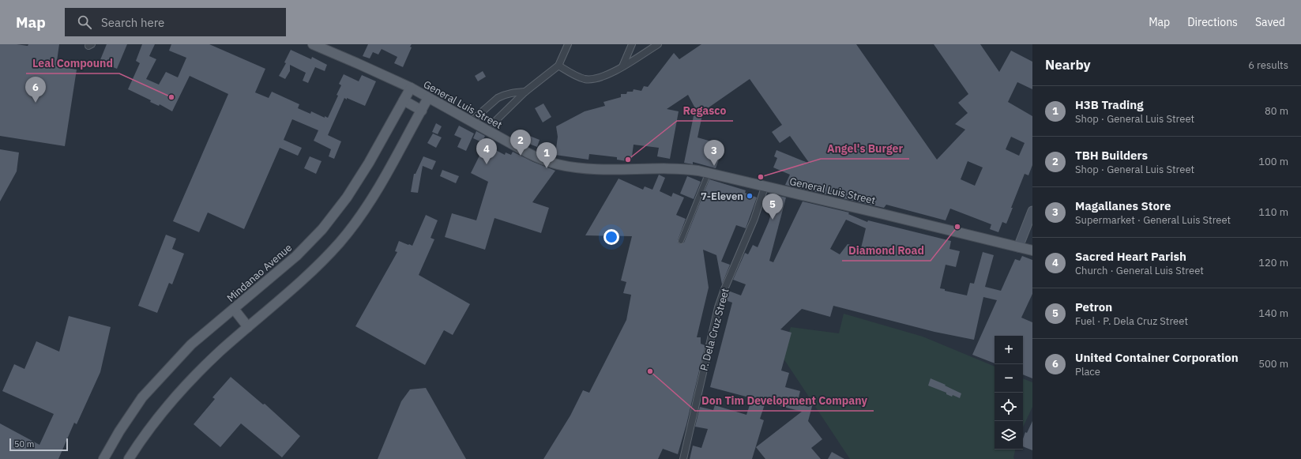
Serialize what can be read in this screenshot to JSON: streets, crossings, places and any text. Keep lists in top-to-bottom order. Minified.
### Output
{"streets":{"main road":["General Luis Street","Mindanao Avenue"],"street":["P. Dela Cruz Street"]},"crossings":[["General Luis Street","Mindanao Avenue"],["General Luis Street","P. Dela Cruz Street"]],"places":["Leal Compound","Regasco","Angel's Burger","7-Eleven","Diamond Road","Don Tim Development Company"],"scale_bar":"50 m","page":{"header":"Map","search":"Search here","nav":["Map","Directions","Saved"],"heading":["Nearby","6 results"],"pins":["6","2","4","3","1","5"],"list":[{"mark":"1","name":"H3B Trading","note":"Shop · General Luis Street","value":"80 m"},{"mark":"2","name":"TBH Builders","note":"Shop · General Luis Street","value":"100 m"},{"mark":"3","name":"Magallanes Store","note":"Supermarket · General Luis Street","value":"110 m"},{"mark":"4","name":"Sacred Heart Parish","note":"Church · General Luis Street","value":"120 m"},{"mark":"5","name":"Petron","note":"Fuel · P. Dela Cruz Street","value":"140 m"},{"mark":"6","name":"United Container Corporation","note":"Place","value":"500 m"}],"map_buttons":["+","−"],"scale":"50 m"}}
